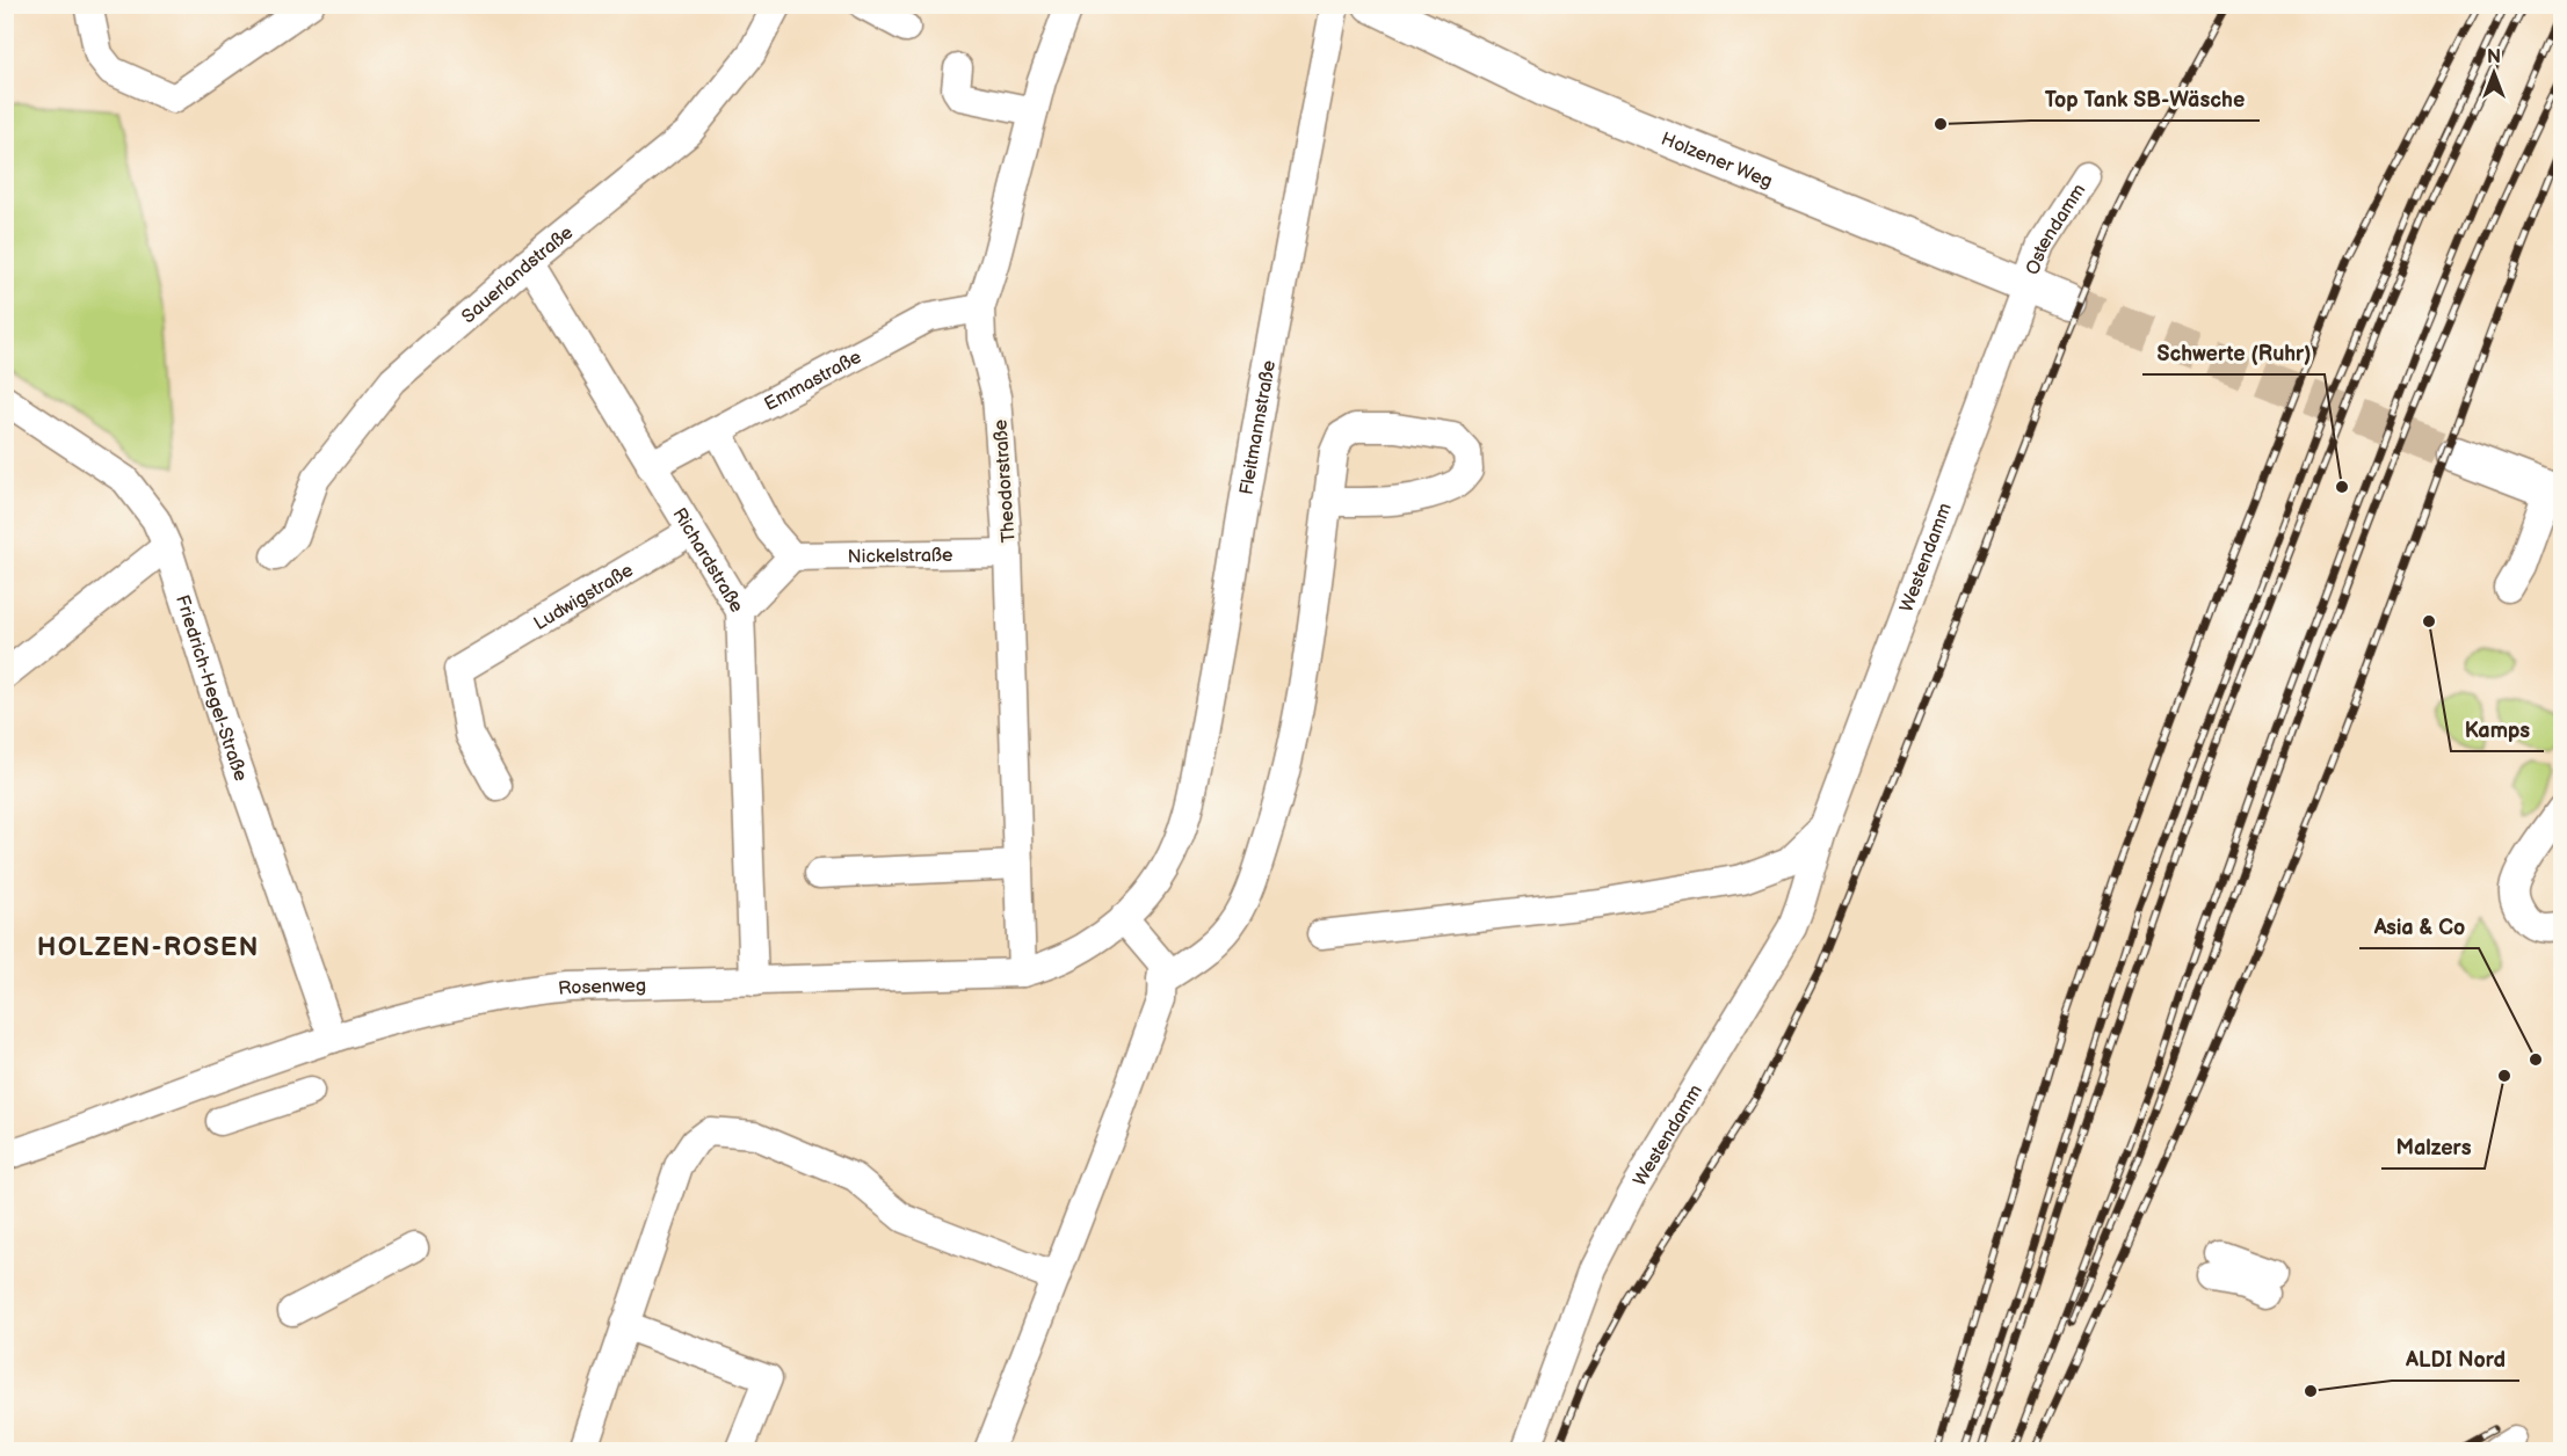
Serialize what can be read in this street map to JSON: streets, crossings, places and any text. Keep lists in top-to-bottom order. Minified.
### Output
{"streets":{"main road":["Holzener Weg"],"street":["Ostendamm","Sauerlandstraße","Emmastraße","Fleitmannstraße","Theodorstraße","Nickelstraße","Westendamm","Richardstraße","Ludwigstraße","Friedrich-Hegel-Straße","Rosenweg"]},"crossings":[["Holzener Weg","Ostendamm"],["Holzener Weg","Westendamm"],["Ostendamm","Westendamm"],["Sauerlandstraße","Richardstraße"],["Emmastraße","Theodorstraße"],["Emmastraße","Richardstraße"],["Fleitmannstraße","Rosenweg"],["Theodorstraße","Nickelstraße"],["Theodorstraße","Rosenweg"],["Richardstraße","Ludwigstraße"],["Richardstraße","Rosenweg"],["Friedrich-Hegel-Straße","Rosenweg"]],"districts":["HOLZEN-ROSEN"],"places":["Top Tank SB-Wäsche","Schwerte (Ruhr)","Kamps","Asia & Co","Malzers","ALDI Nord"],"north":"top"}
